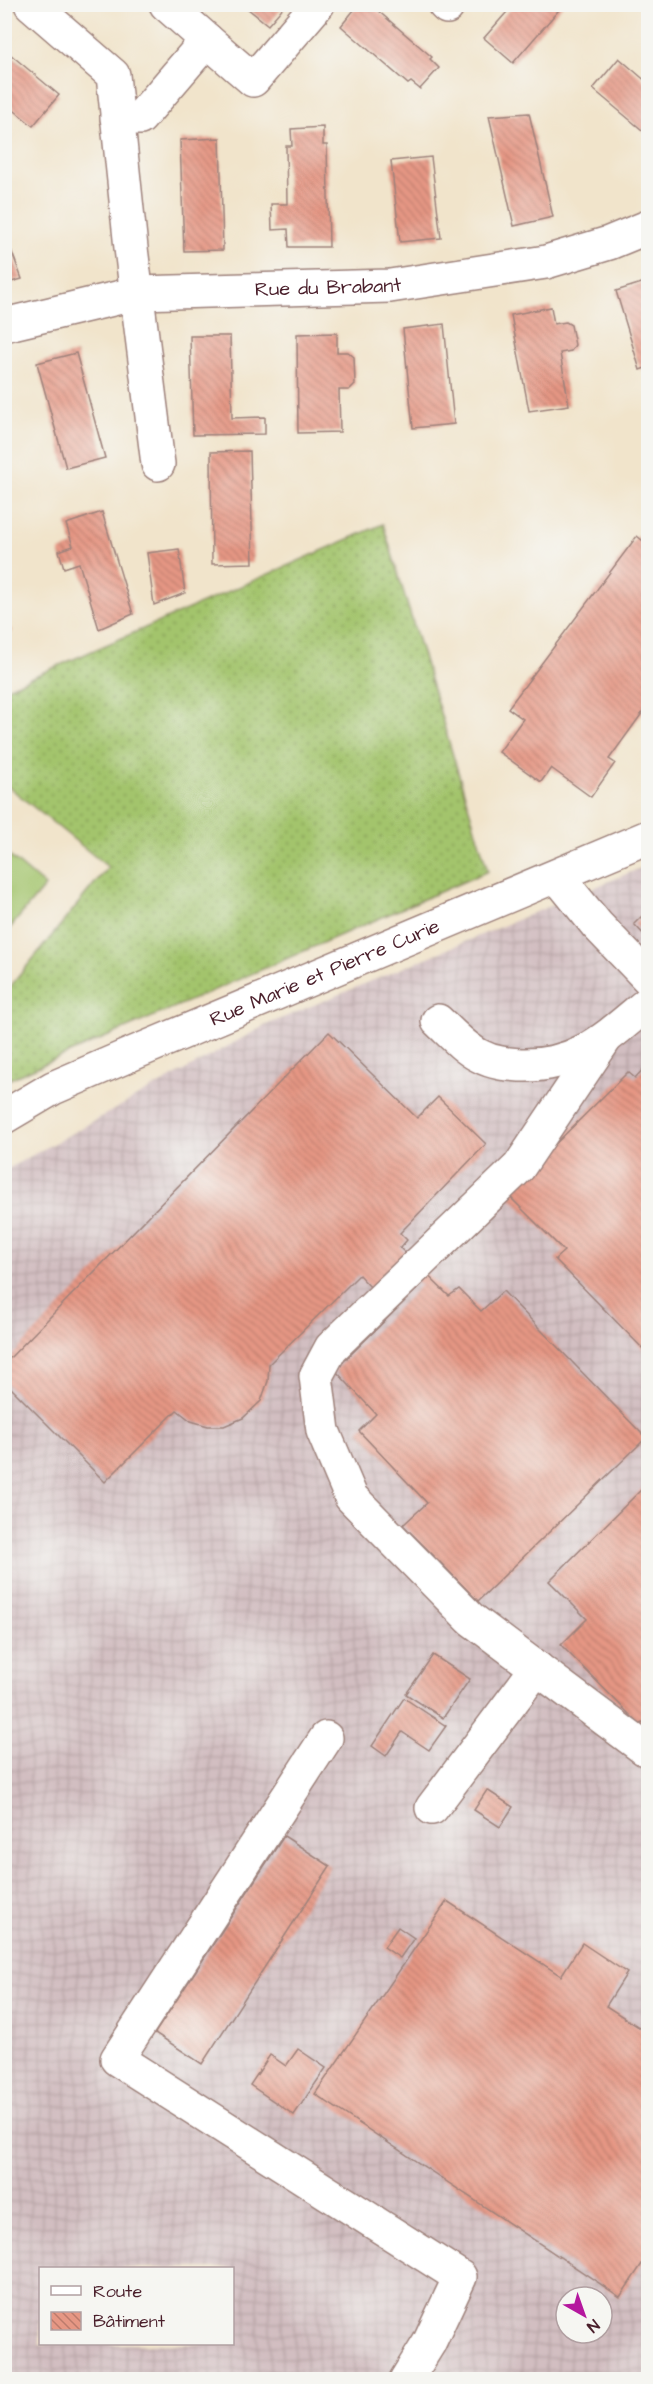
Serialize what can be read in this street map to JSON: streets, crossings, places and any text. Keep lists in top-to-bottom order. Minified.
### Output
{"streets":{"street":["Rue du Brabant","Rue Marie et Pierre Curie"]},"legend":["Route","Bâtiment"],"north":"bottom right"}
